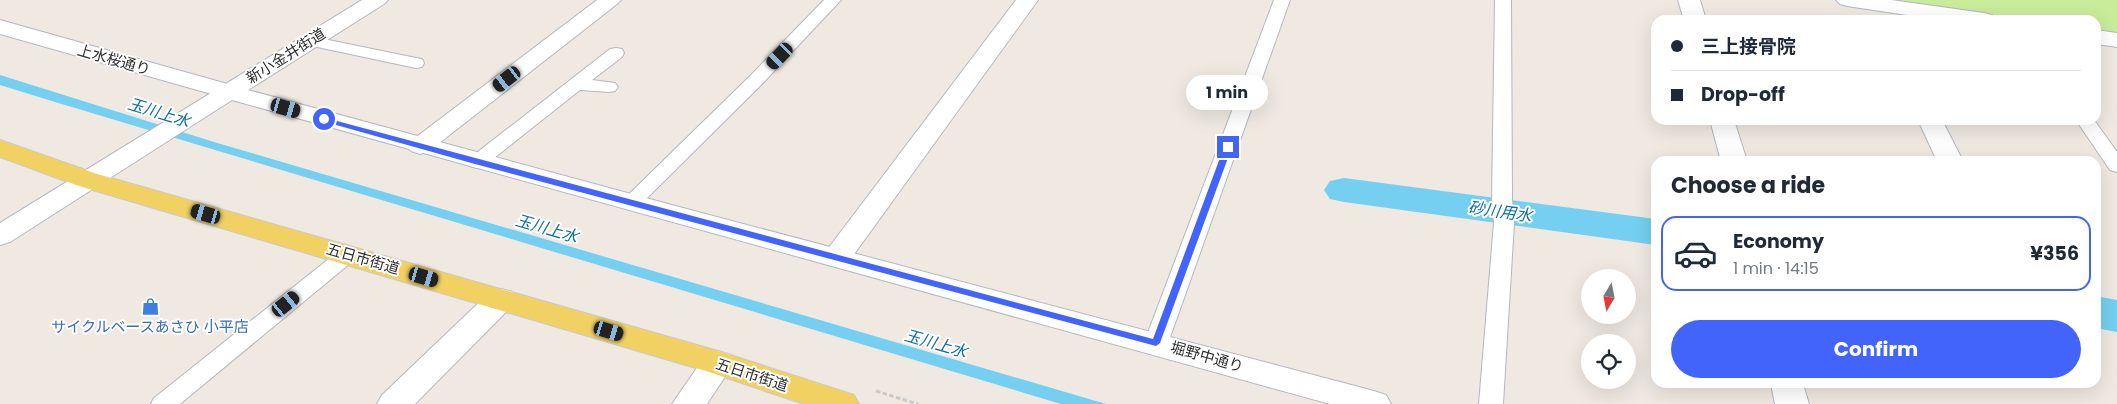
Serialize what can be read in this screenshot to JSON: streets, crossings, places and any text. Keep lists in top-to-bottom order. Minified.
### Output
{"streets":{"main road":["五日市街道"],"street":["新小金井街道","上水桜通り","堀野中通り"]},"crossings":[["新小金井街道","上水桜通り"],["新小金井街道","五日市街道"],["新小金井街道","堀野中通り"],["上水桜通り","堀野中通り"]],"water":["玉川上水","砂川用水"],"places":{"shop":["サイクルベースあさひ 小平店"]},"north":"bottom","page":{"banner":["三上接骨院","Drop-off"],"bubble":"1 min","heading":"Choose a ride","list":[{"name":"Economy","note":"1 min · 14:15","value":"¥356"}],"buttons":"Confirm"}}
